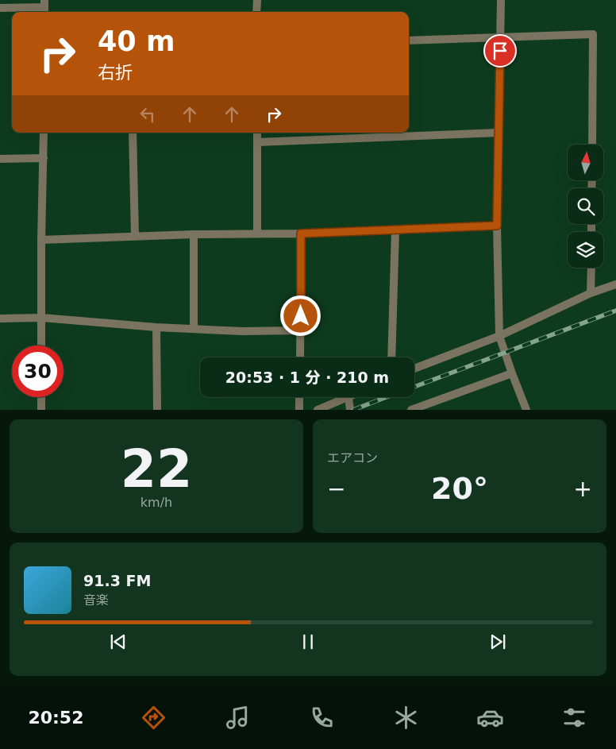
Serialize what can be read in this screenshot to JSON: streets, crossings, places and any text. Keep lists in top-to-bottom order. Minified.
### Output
{"north":"top","page":{"turn":["40 m","右折"],"limit":"30","trip":"20:53 · 1 分 · 210 m","tile":[["22","km/h"],"エアコン"],"heat":["−","20°","+"],"song":["91.3 FM","音楽"],"tabs":"20:52"}}
